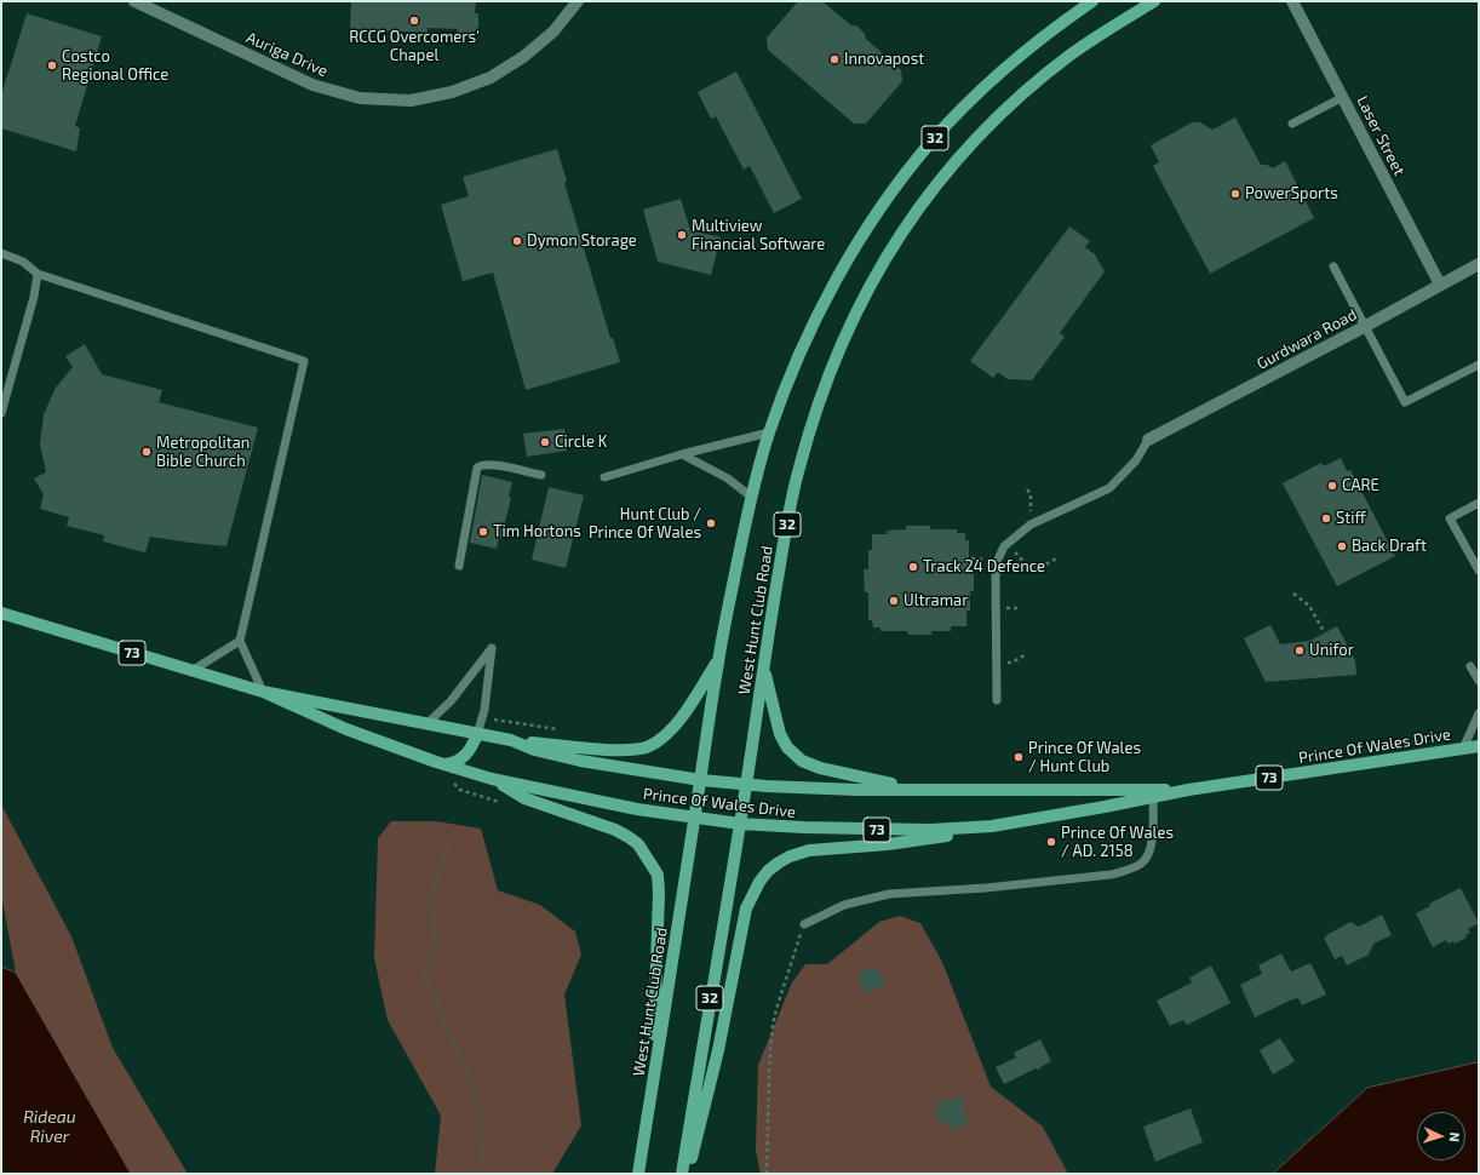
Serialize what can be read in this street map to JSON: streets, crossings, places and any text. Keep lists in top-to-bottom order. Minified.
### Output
{"streets":{"main road":["32","West Hunt Club Road","73","Prince Of Wales Drive"],"street":["Auriga Drive","Laser Street","Gurdwara Road"]},"crossings":[["Laser Street","Gurdwara Road"],["West Hunt Club Road","Prince Of Wales Drive"]],"water":["Rideau River"],"places":["RCCG Overcomers' Chapel","Innovapost","Costco Regional Office","PowerSports","Multiview Financial Software","Dymon Storage","Circle K","Metropolitan Bible Church","CARE","Stiff","Hunt Club / Prince Of Wales","Tim Hortons","Back Draft","Track 24 Defence","Ultramar","Unifor","Prince Of Wales / Hunt Club","Prince Of Wales / AD. 2158"],"north":"right"}
